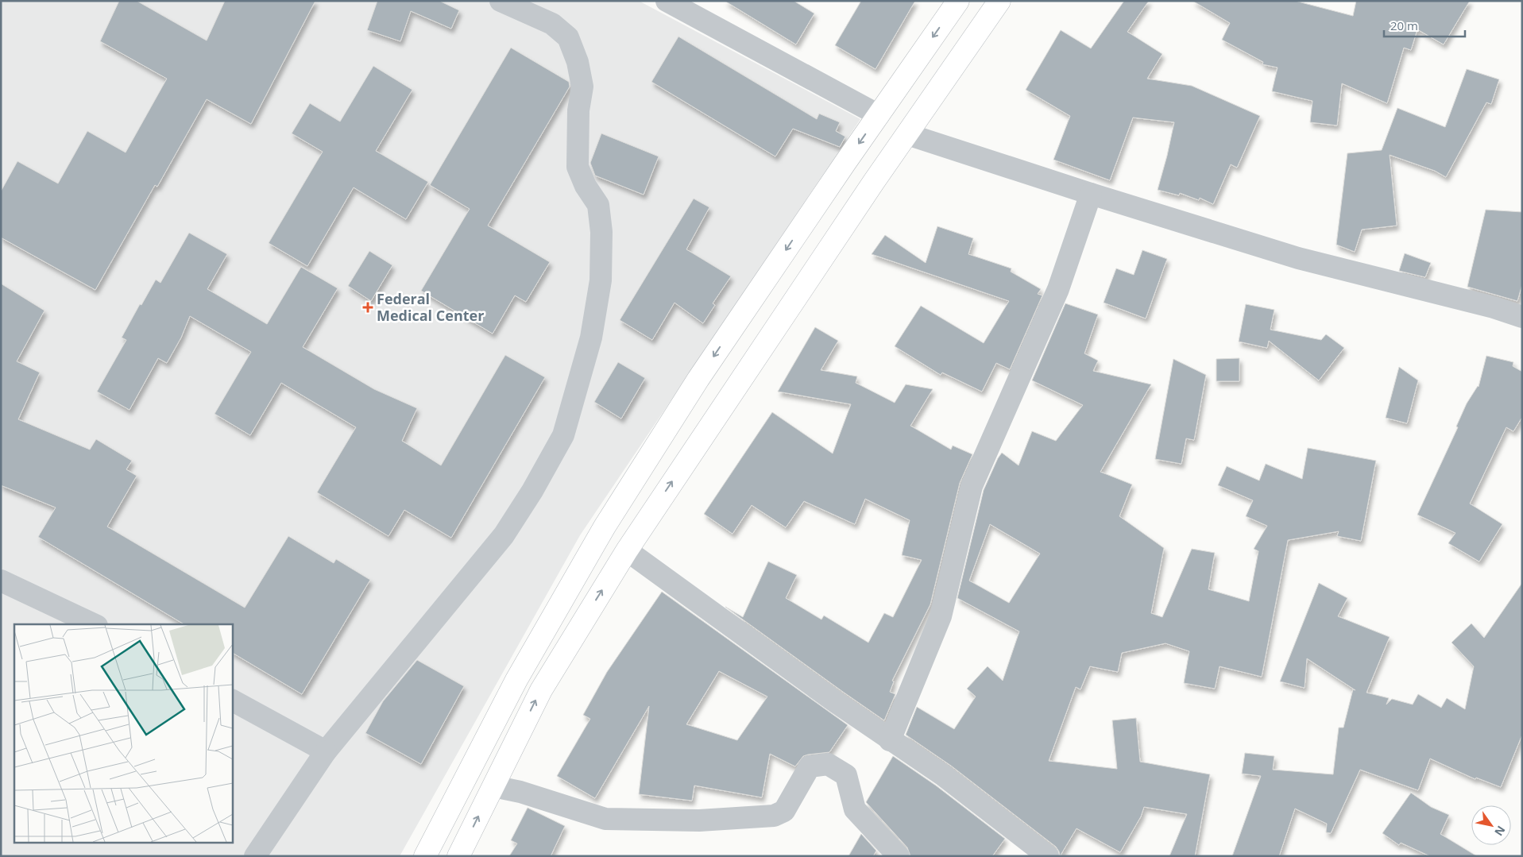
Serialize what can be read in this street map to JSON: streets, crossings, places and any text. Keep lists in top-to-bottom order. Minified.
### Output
{"places":{"health":["Federal Medical Center"]},"scale_bar":"20 m","north":"bottom right"}
